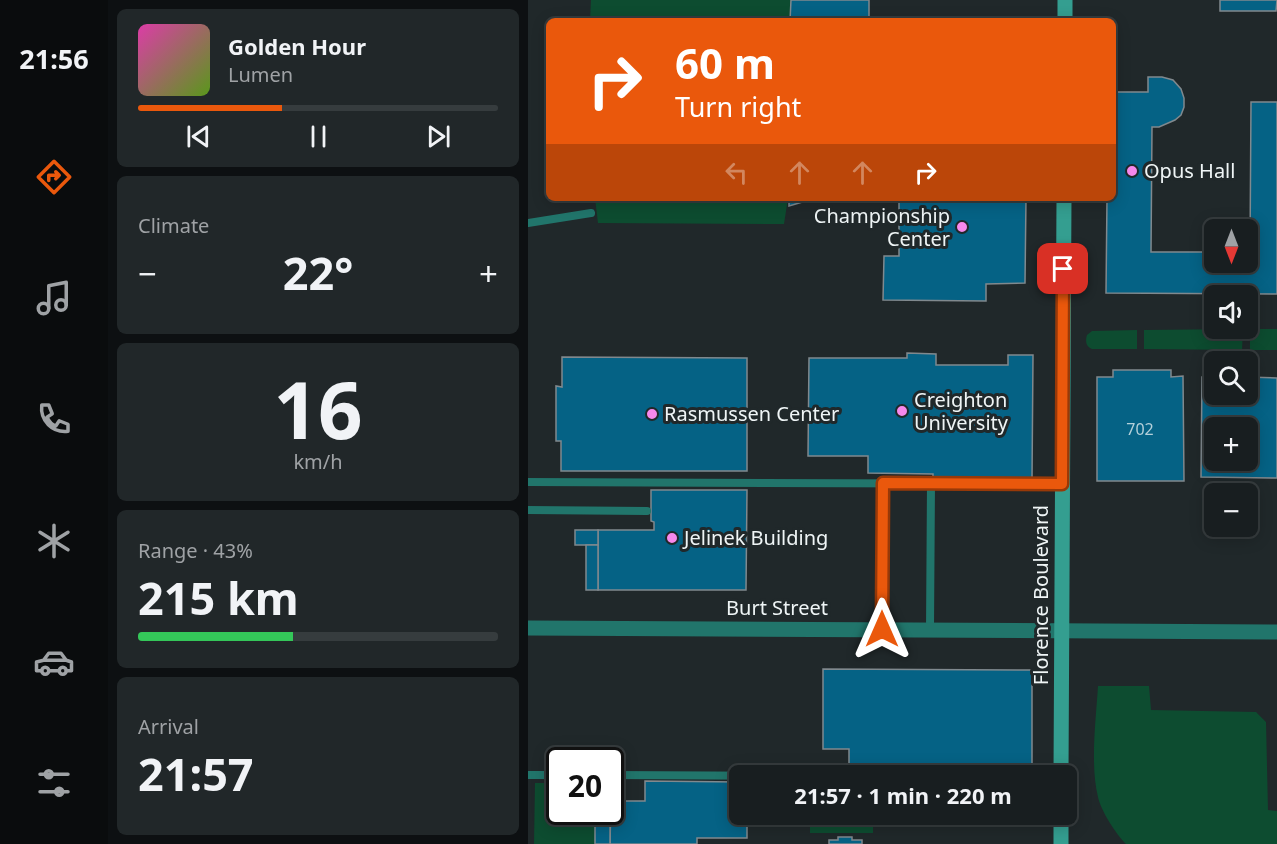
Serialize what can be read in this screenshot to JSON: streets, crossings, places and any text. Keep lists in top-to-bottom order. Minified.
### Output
{"streets":{"main road":["Florence Boulevard"],"street":["Burt Street"]},"crossings":[["Florence Boulevard","Burt Street"]],"places":["Opus Hall","Championship Center","Creighton University","Rasmussen Center","Jelinek Building"],"house_numbers":["702"],"north":"bottom","page":{"tabs":"21:56","turn":["60 m","Turn right"],"song":["Golden Hour","Lumen"],"tile":["Climate",["16","km/h"],["Range · 43%","215 km"],["Arrival","21:57"]],"map_buttons":["+","−"],"heat":["−","22°","+"],"limit":"20","trip":"21:57 · 1 min · 220 m"}}
